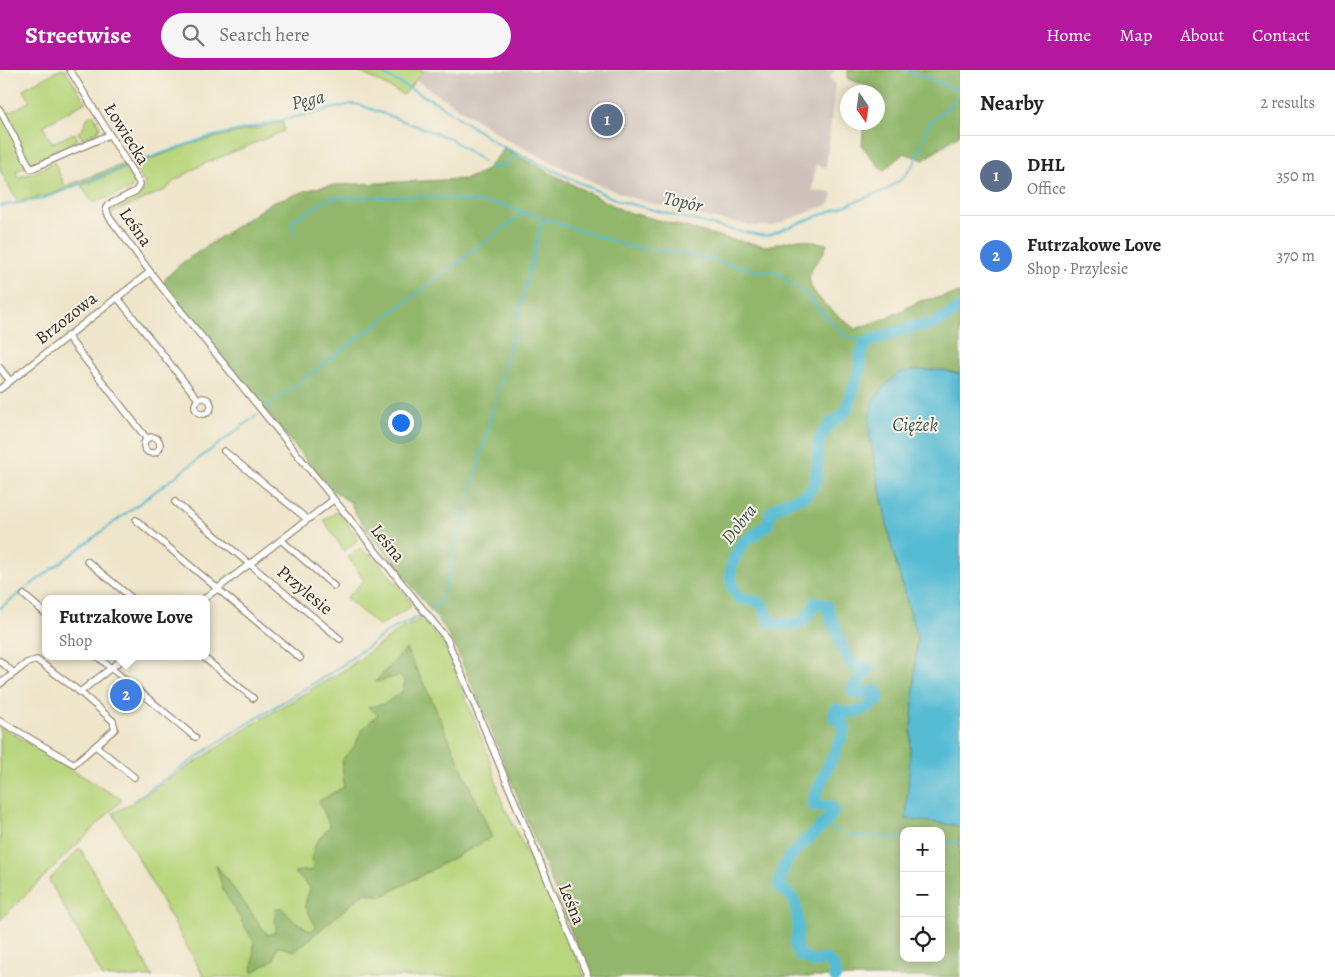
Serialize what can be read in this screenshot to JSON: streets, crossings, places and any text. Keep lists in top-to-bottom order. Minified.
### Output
{"streets":{"street":["Łowiecka","Leśna","Brzozowa","Przylesie"]},"crossings":[["Łowiecka","Leśna"],["Leśna","Brzozowa"],["Leśna","Przylesie"]],"water":["Pęga","Topór","Ciężek","Dobra"],"north":"bottom","page":{"header":"Streetwise","search":"Search here","nav":["Home","Map","About","Contact"],"heading":["Nearby","2 results"],"pins":["1","2"],"list":[{"mark":"1","name":"DHL","note":"Office","value":"350 m"},{"mark":"2","name":"Futrzakowe Love","note":"Shop · Przylesie","value":"370 m"}],"popup":["Futrzakowe Love","Shop"],"map_buttons":["+","−"]}}
